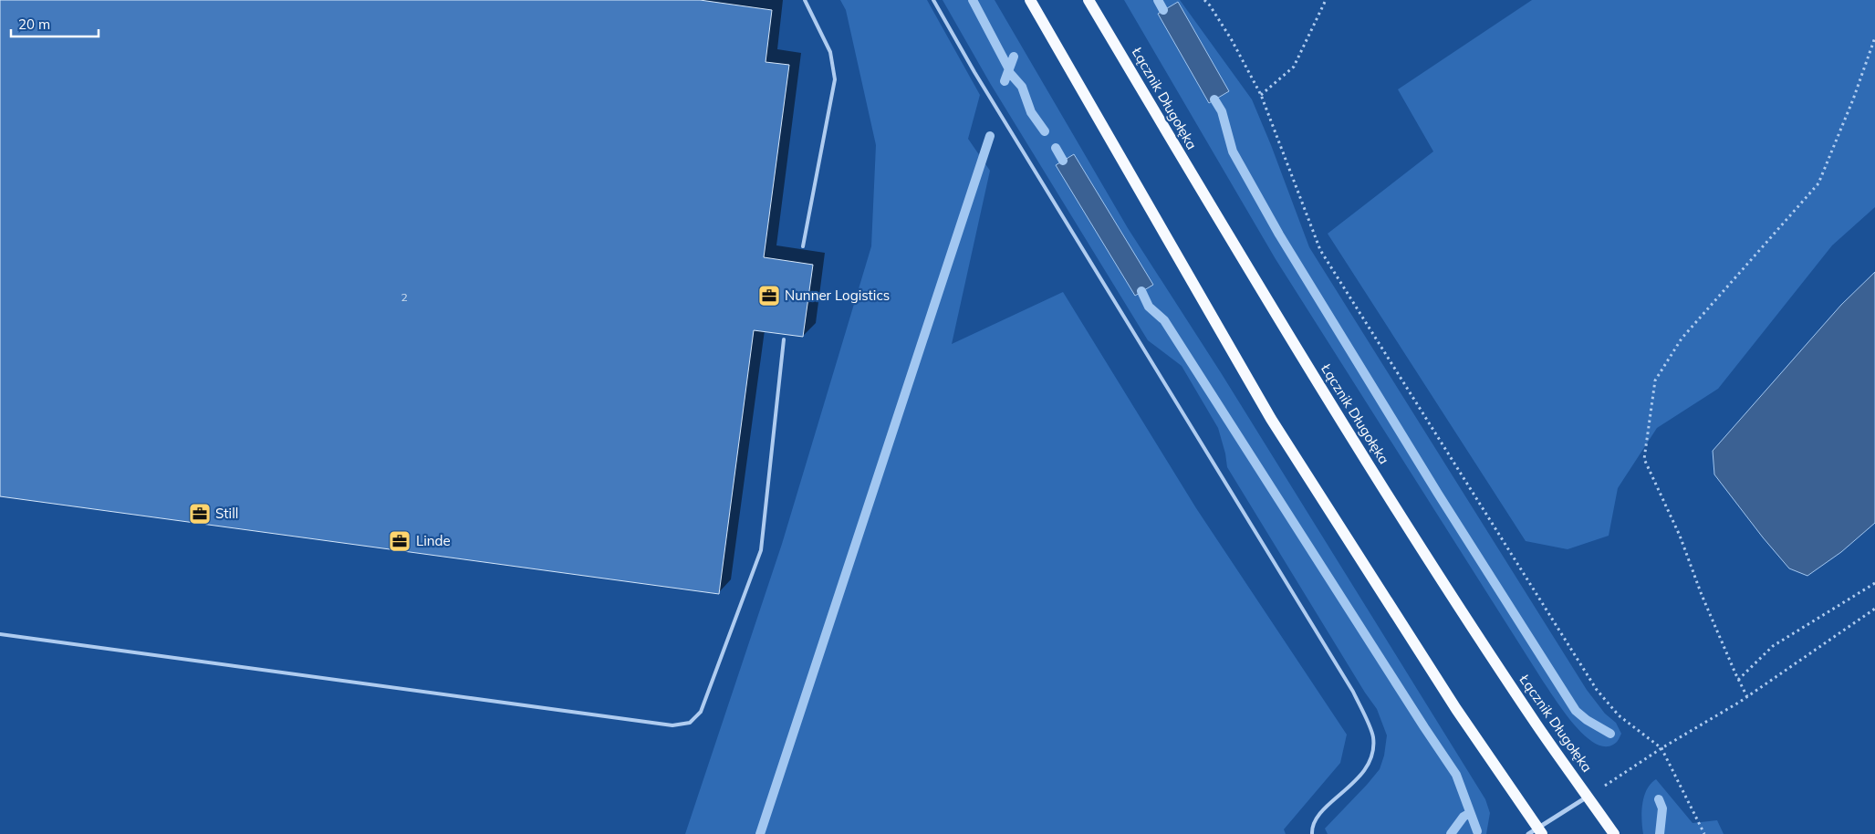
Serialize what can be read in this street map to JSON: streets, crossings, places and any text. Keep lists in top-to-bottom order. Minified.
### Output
{"streets":{"main road":["Łącznik Długołęka"]},"places":{"office":["Nunner Logistics","Still","Linde"]},"house_numbers":["2"],"scale_bar":"20 m"}
